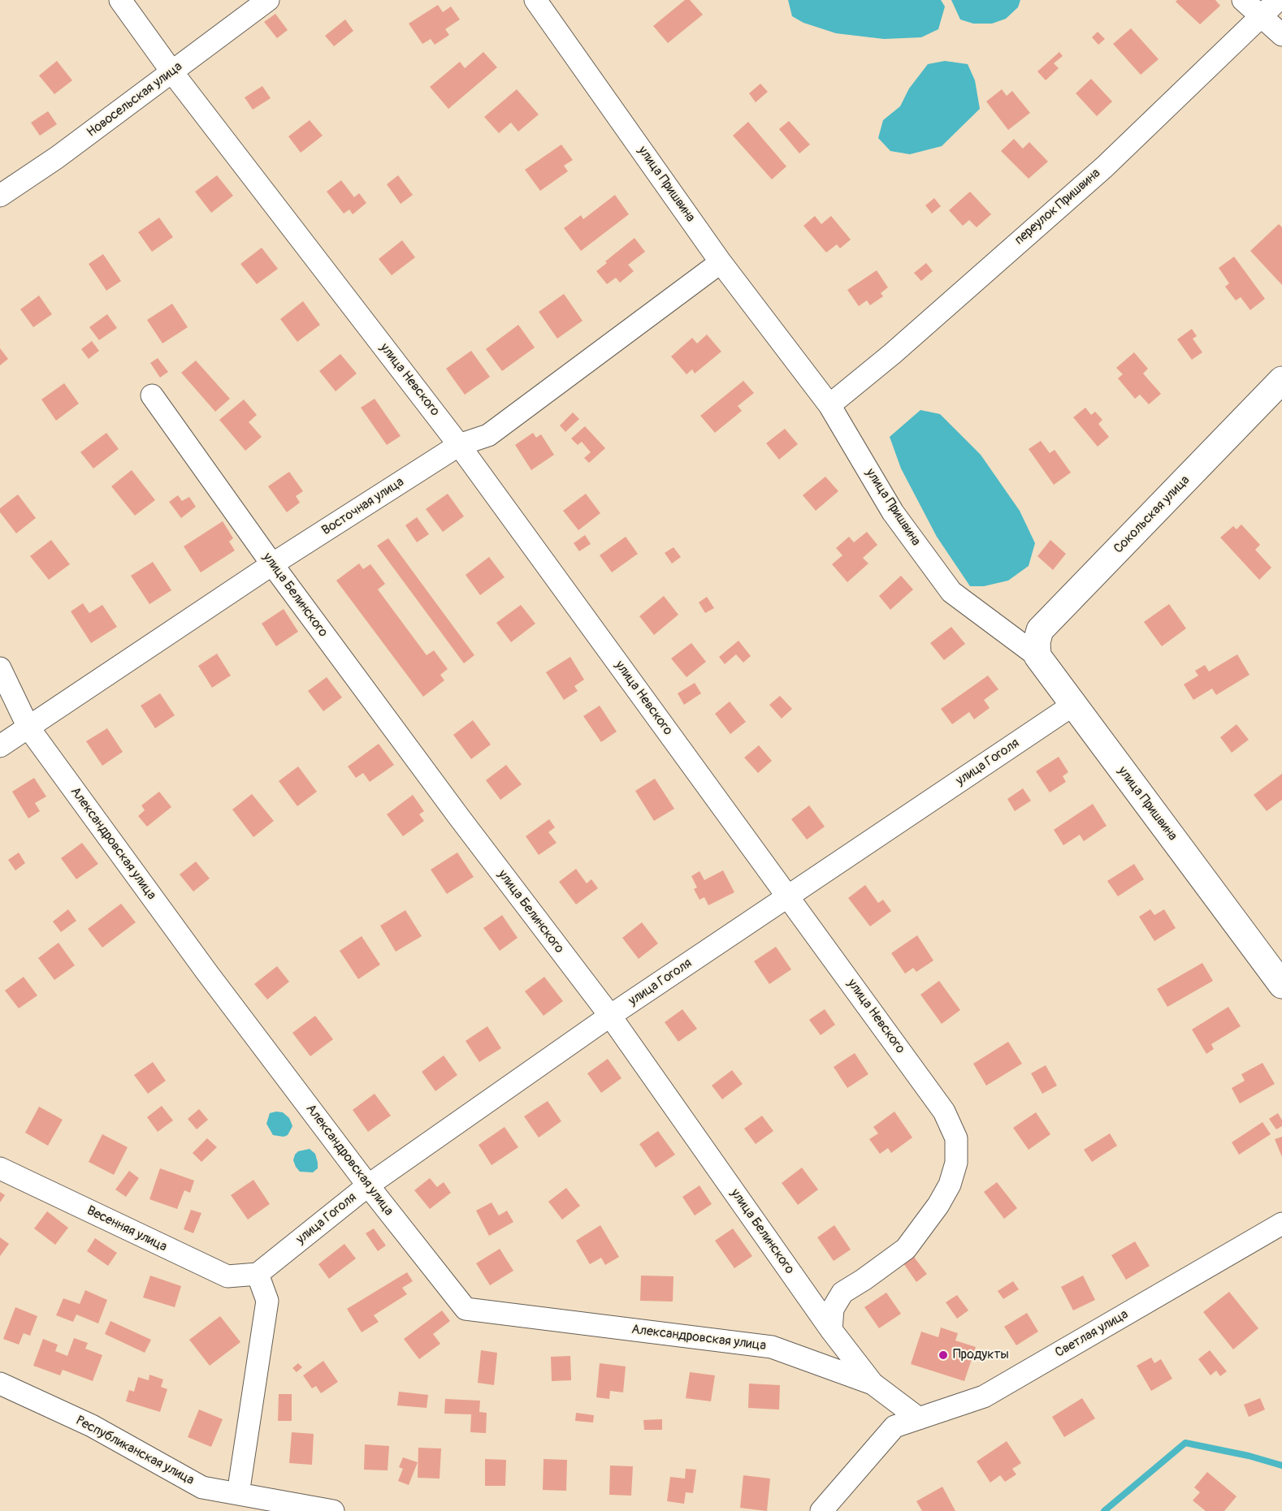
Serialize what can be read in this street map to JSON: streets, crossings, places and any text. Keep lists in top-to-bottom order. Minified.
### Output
{"streets":{"street":["Новосельская улица","улица Пришвина","переулок Пришвина","улица Невского","Восточная улица","Сокольская улица","улица Белинского","улица Гоголя","Александровская улица","Весенняя улица","Светлая улица","Республиканская улица"]},"crossings":[["Новосельская улица","улица Невского"],["улица Пришвина","переулок Пришвина"],["улица Пришвина","Восточная улица"],["улица Пришвина","Сокольская улица"],["улица Пришвина","улица Гоголя"],["улица Невского","Восточная улица"],["улица Невского","улица Белинского"],["улица Невского","улица Гоголя"],["Восточная улица","улица Белинского"],["Восточная улица","Александровская улица"],["улица Белинского","улица Гоголя"],["улица Белинского","Александровская улица"],["улица Белинского","Светлая улица"],["улица Гоголя","Александровская улица"],["улица Гоголя","Весенняя улица"]],"places":["Продукты"]}
